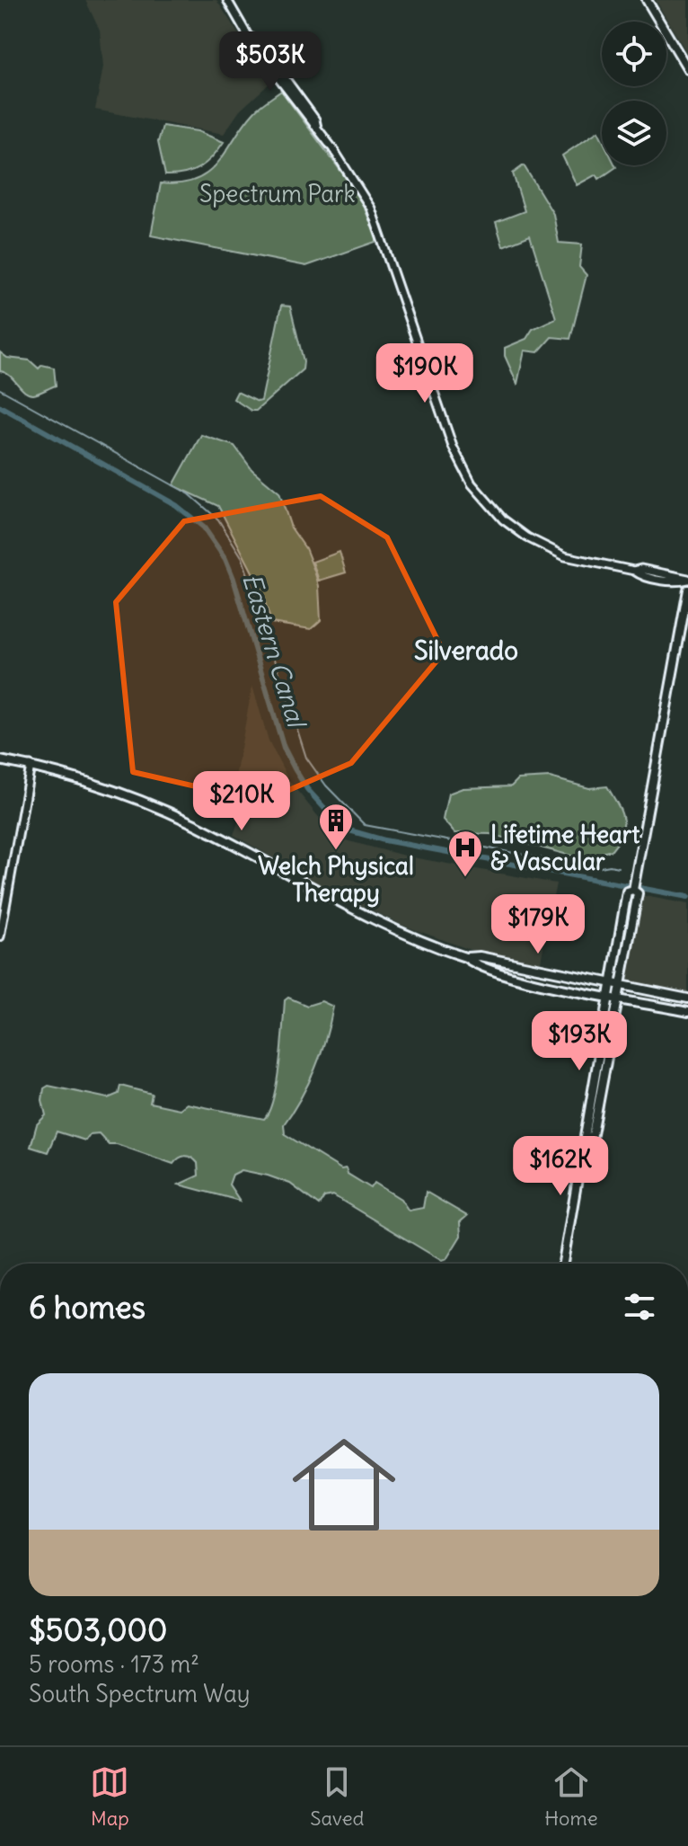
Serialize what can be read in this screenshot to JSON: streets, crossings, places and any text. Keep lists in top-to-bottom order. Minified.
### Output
{"districts":["Silverado"],"water":["Eastern Canal"],"parks":["Spectrum Park"],"places":{"building":["Welch Physical Therapy"],"hospital":["Lifetime Heart & Vascular"]},"page":{"price":["$503K","$190K","$210K","$179K","$193K","$162K"],"heading":"6 homes","list":[{"name":"$503,000","note":"5 rooms · 173 m² · South Spectrum Way"}],"tabs":["Map","Saved","Home"]}}
